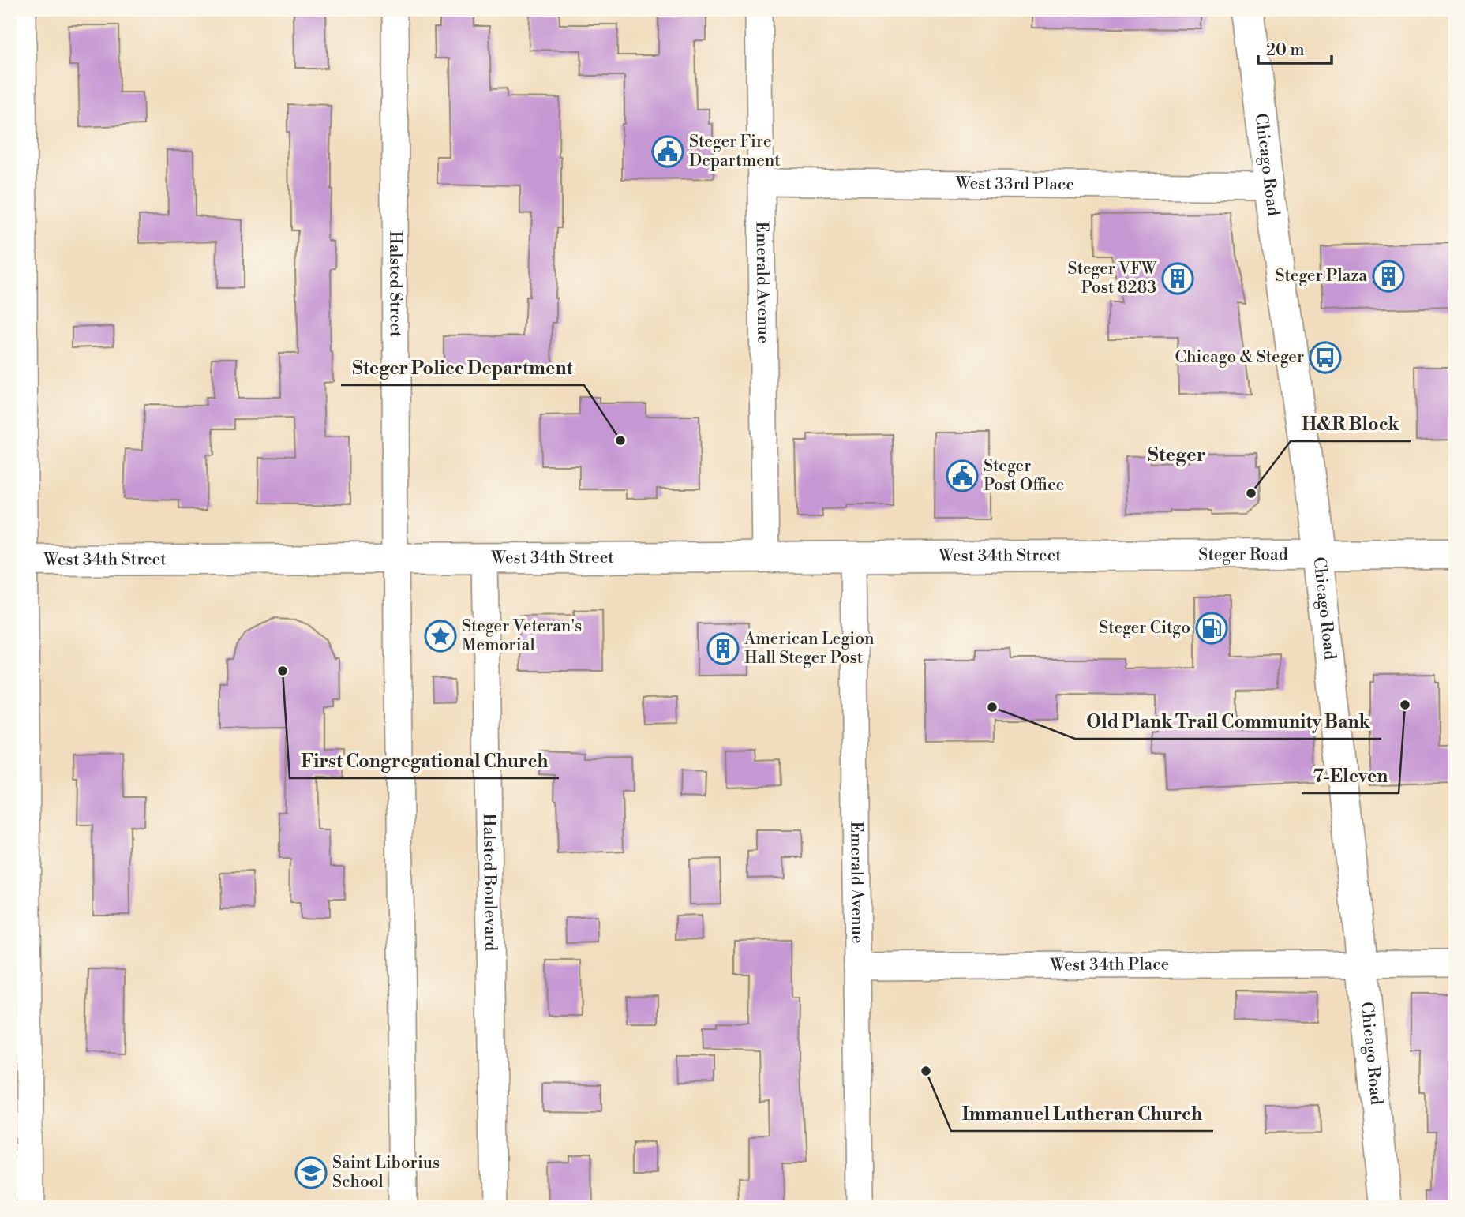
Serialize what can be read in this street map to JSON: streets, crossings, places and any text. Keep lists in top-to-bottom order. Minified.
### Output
{"streets":{"street":["Chicago Road","West 33rd Place","Emerald Avenue","Halsted Street","Steger Road","West 34th Street","Halsted Boulevard","West 34th Place"]},"crossings":[["Chicago Road","West 33rd Place"],["Chicago Road","Steger Road"],["Chicago Road","West 34th Place"],["West 33rd Place","Emerald Avenue"],["Emerald Avenue","West 34th Street"],["Emerald Avenue","West 34th Place"],["Halsted Street","West 34th Street"],["Steger Road","West 34th Street"],["West 34th Street","Halsted Boulevard"]],"districts":["Steger"],"places":{"public building":["Steger Fire Department","Steger Post Office"],"building":["Steger Plaza","Steger VFW Post 8283","American Legion Hall Steger Post"],"bus stop":["Chicago & Steger"],"other":["Steger Police Department","H&R Block","First Congregational Church","7-Eleven","Old Plank Trail Community Bank","Immanuel Lutheran Church"],"fuel station":["Steger Citgo"],"place":["Steger Veteran's Memorial"],"school or university":["Saint Liborius School"]},"scale_bar":"20 m"}
